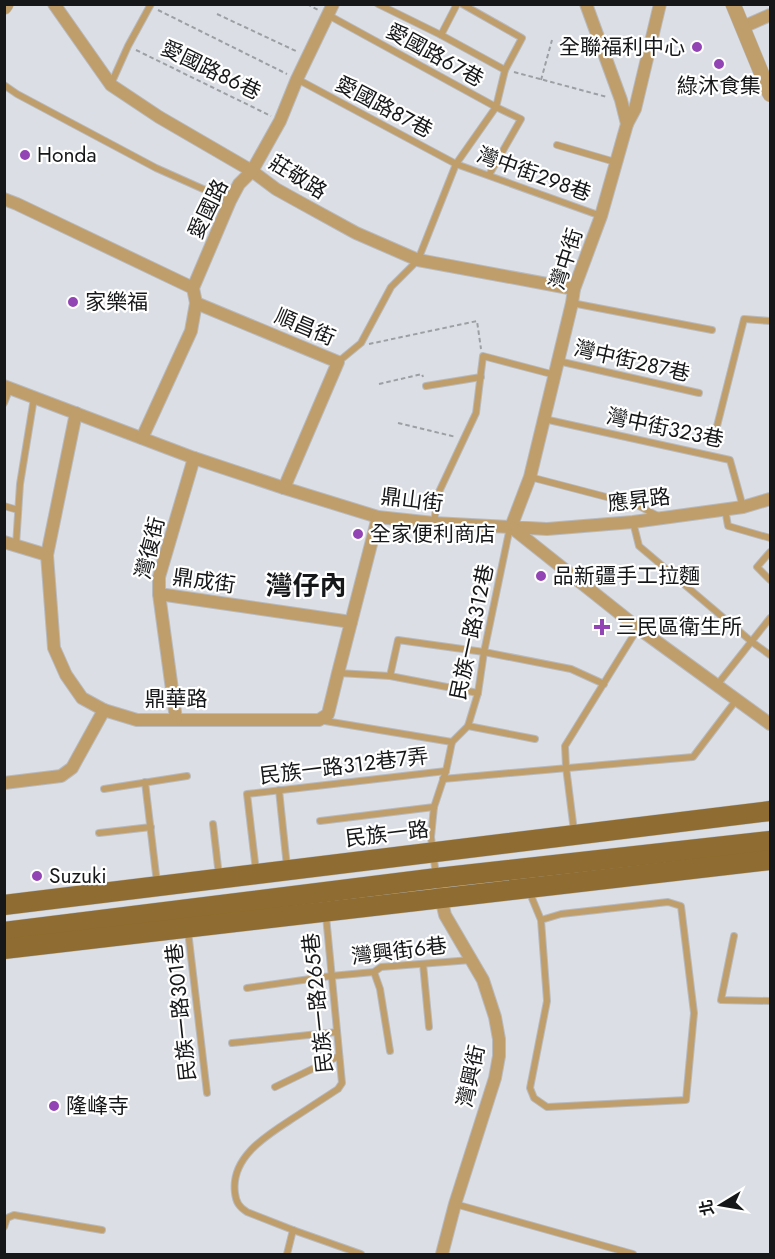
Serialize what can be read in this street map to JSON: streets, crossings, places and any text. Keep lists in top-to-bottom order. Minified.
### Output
{"streets":{"main road":["民族一路"],"street":["莊敬路","愛國路","灣中街","順昌街","鼎山街","應昇路","灣復街","鼎成街","鼎華路","灣興街"],"lane":["愛國路67巷","愛國路87巷","灣中街298巷","灣中街287巷","灣中街323巷","民族一路312巷","民族一路312巷7弄","灣興街6巷","民族一路265巷","民族一路301巷"],"path":["愛國路86巷"]},"crossings":[["愛國路67巷","灣中街298巷"],["愛國路67巷","愛國路"],["愛國路86巷","愛國路"],["愛國路87巷","灣中街298巷"],["愛國路87巷","愛國路"],["灣中街298巷","灣中街"],["莊敬路","愛國路"],["莊敬路","灣中街"],["灣中街","灣中街287巷"],["灣中街","灣中街323巷"],["灣中街","鼎山街"],["灣中街","應昇路"],["灣中街","民族一路312巷"],["順昌街","鼎山街"],["灣中街323巷","應昇路"],["鼎山街","應昇路"],["鼎山街","灣復街"],["鼎山街","民族一路312巷"],["鼎山街","鼎華路"],["應昇路","民族一路312巷"],["灣復街","鼎成街"],["灣復街","鼎華路"],["民族一路312巷7弄","民族一路"],["民族一路","民族一路265巷"],["民族一路","民族一路301巷"],["民族一路","灣興街"],["灣興街6巷","民族一路265巷"],["灣興街6巷","灣興街"]],"districts":["灣仔內"],"places":{"other":["全聯福利中心","綠沐食集","Honda","家樂福","全家便利商店","品新疆手工拉麵","Suzuki","隆峰寺"],"health":["三民區衛生所"]},"north":"left"}
